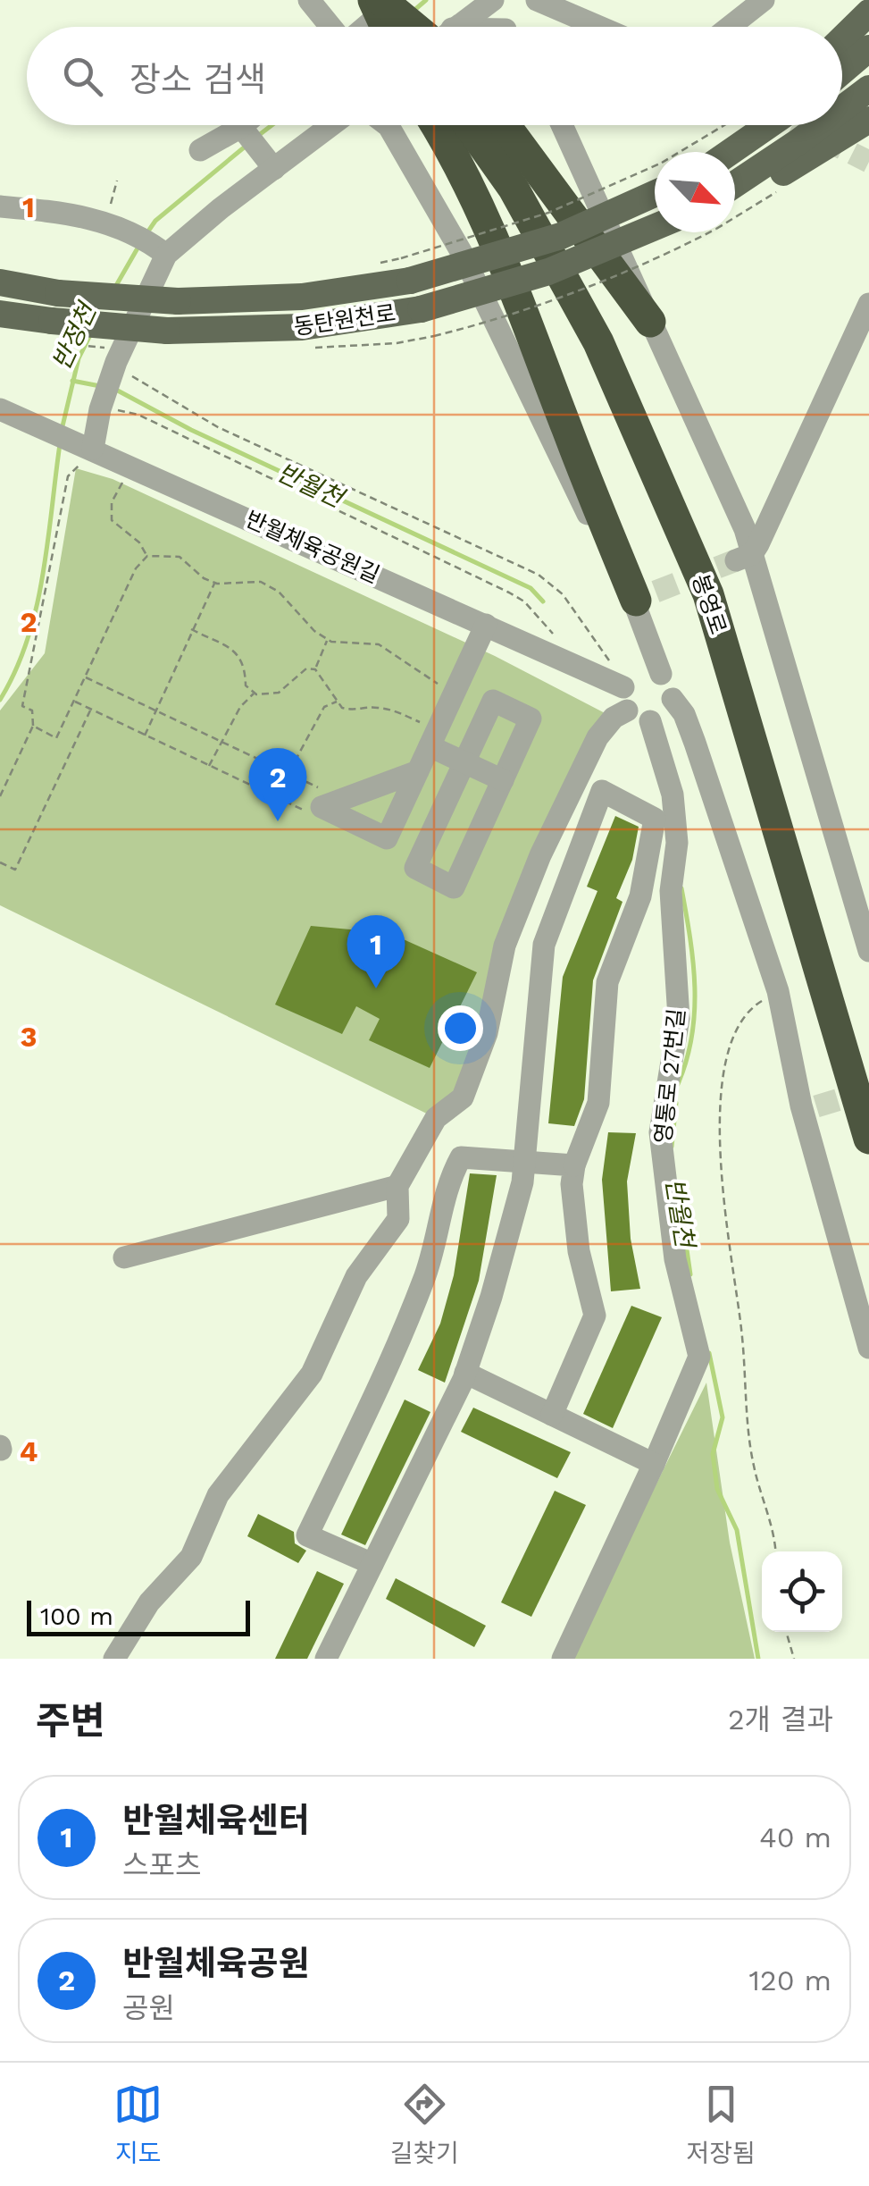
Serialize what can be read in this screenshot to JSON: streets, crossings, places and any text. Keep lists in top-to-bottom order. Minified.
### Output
{"streets":{"highway":["봉영로"],"main road":["동탄원천로"],"street":["반월체육공원길","영통로 27번길"]},"crossings":[["반월체육공원길","영통로 27번길"]],"water":["반정천","반월천"],"scale_bar":"100 m","north":"bottom right","page":{"search":"장소 검색","pins":["2","1"],"scale":"100 m","heading":["주변","2개 결과"],"list":[{"mark":"1","name":"반월체육센터","note":"스포츠","value":"40 m"},{"mark":"2","name":"반월체육공원","note":"공원","value":"120 m"}],"nav":["지도","길찾기","저장됨"]},"grid":{"rows":["1","2","3","4"]}}
